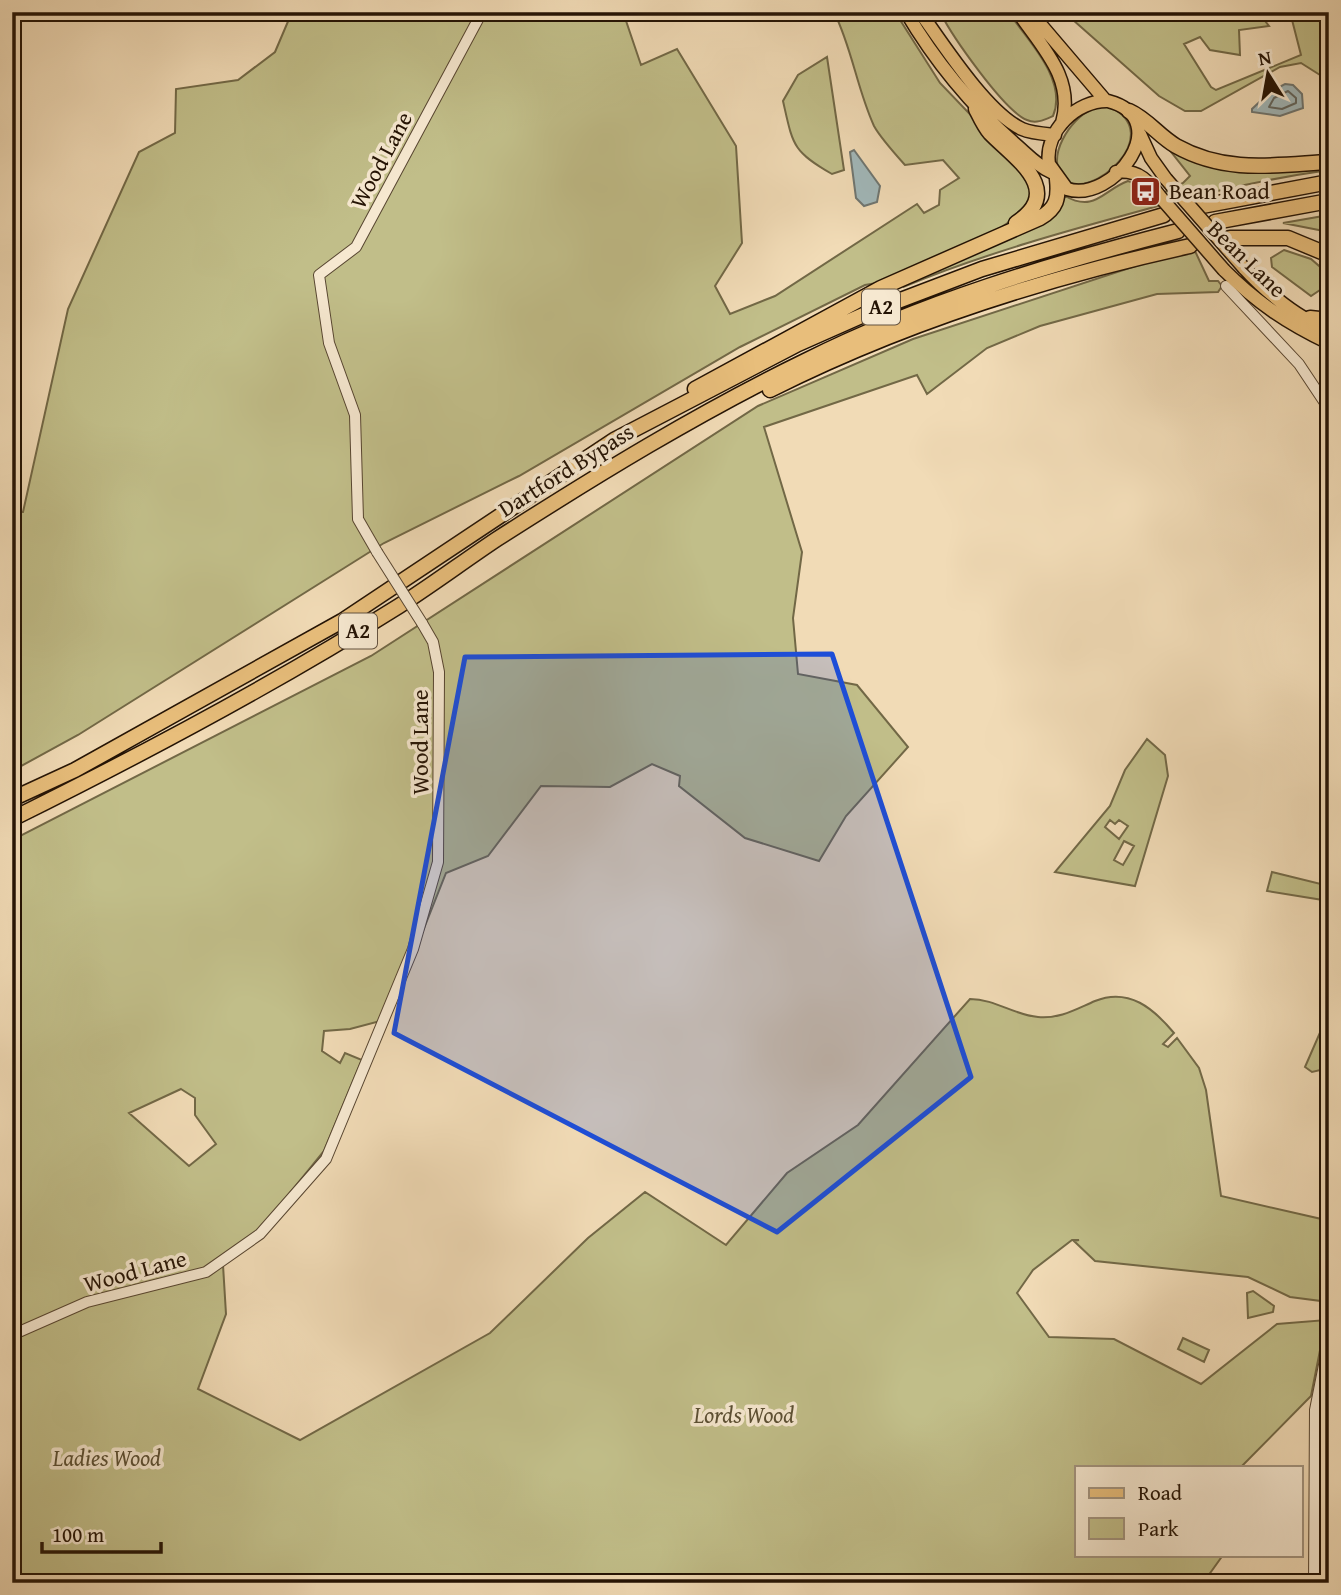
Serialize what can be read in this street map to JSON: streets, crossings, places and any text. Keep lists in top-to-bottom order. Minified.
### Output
{"streets":{"highway":["A2","Dartford Bypass"],"main road":["Bean Lane"],"street":["Wood Lane"]},"crossings":[["A2","Dartford Bypass"]],"parks":["Lords Wood","Ladies Wood"],"places":{"bus stop":["Bean Road"]},"legend":["Road","Park"],"scale_bar":"100 m","north":"top"}
